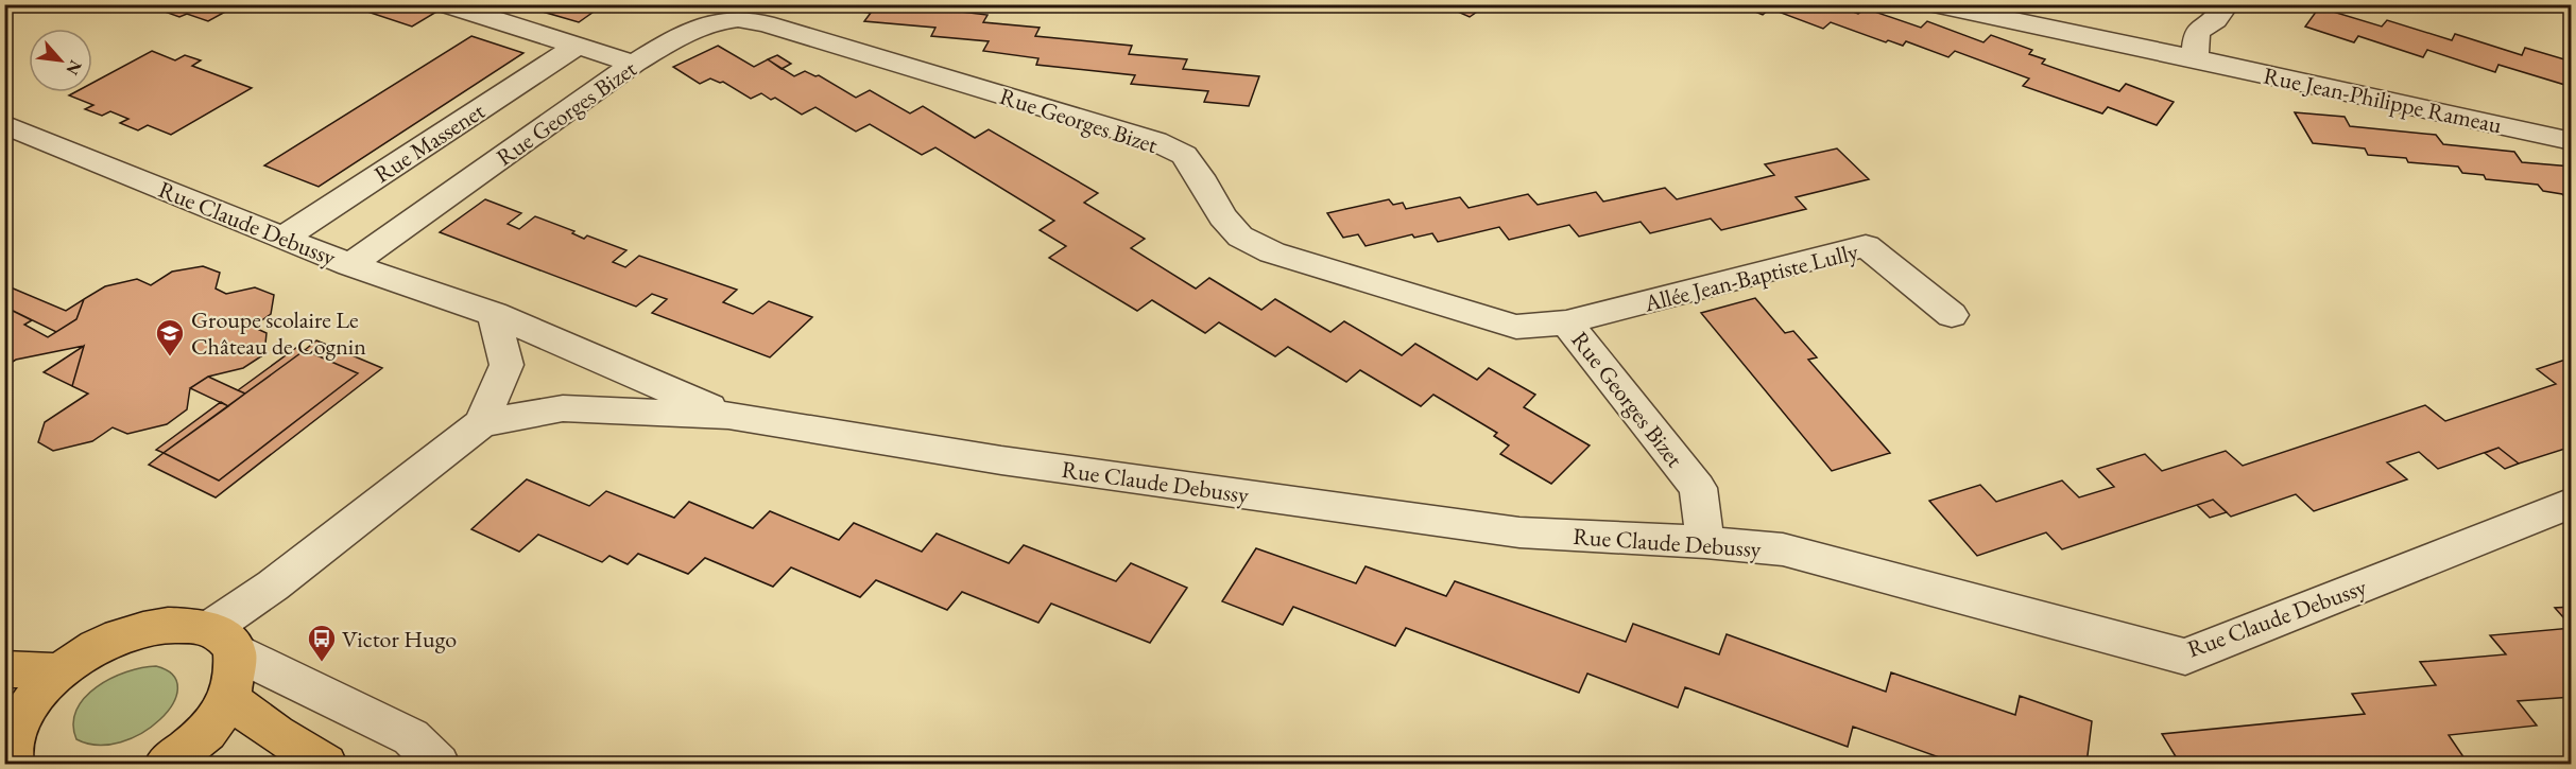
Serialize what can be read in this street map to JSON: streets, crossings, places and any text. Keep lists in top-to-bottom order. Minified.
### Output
{"streets":{"street":["Rue Jean-Philippe Rameau","Rue Georges Bizet","Rue Massenet","Rue Claude Debussy","Allée Jean-Baptiste Lully"]},"crossings":[["Rue Georges Bizet","Rue Claude Debussy"],["Rue Georges Bizet","Allée Jean-Baptiste Lully"],["Rue Massenet","Rue Claude Debussy"]],"places":{"school or university":["Groupe scolaire Le Château de Cognin"],"bus stop":["Victor Hugo"]},"north":"bottom right"}
